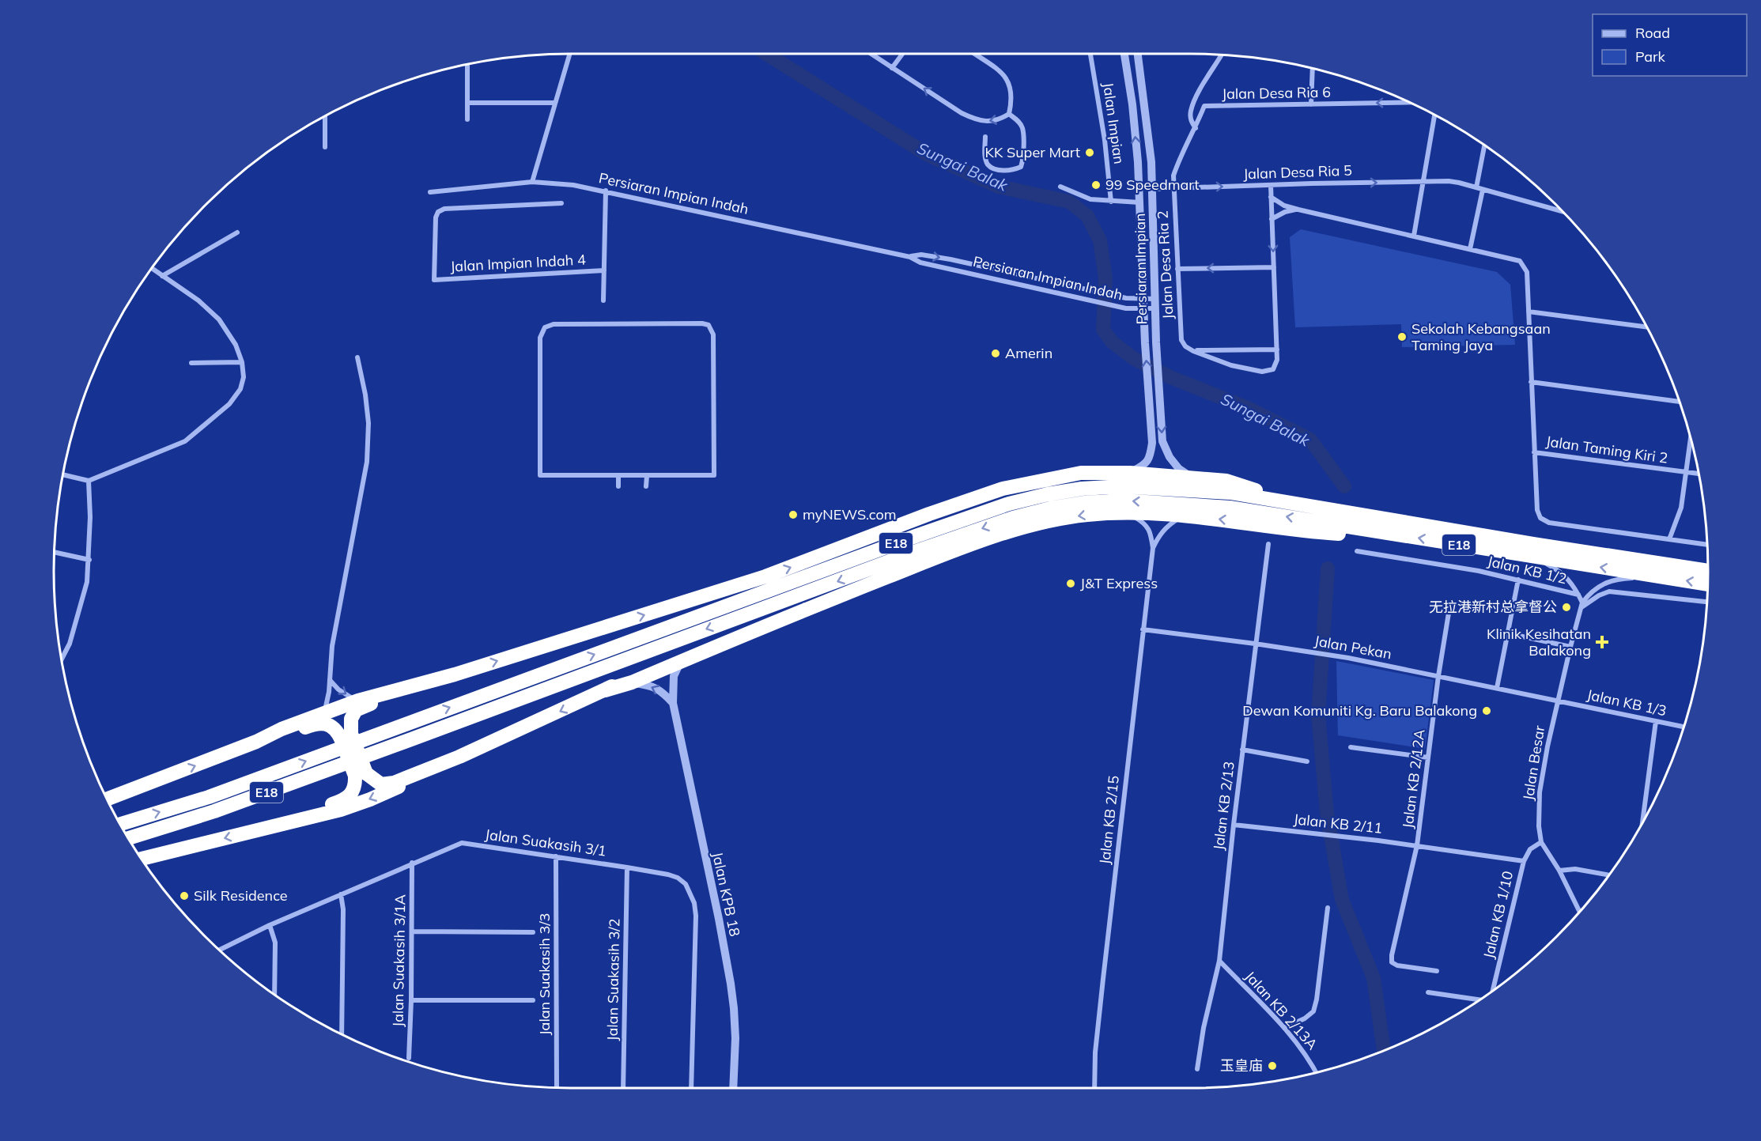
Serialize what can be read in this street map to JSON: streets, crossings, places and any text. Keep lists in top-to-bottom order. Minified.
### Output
{"streets":{"highway":["E18"],"street":["Jalan Desa Ria 6","Jalan Impian","Jalan Desa Ria 5","Persiaran Impian Indah","Jalan Impian Indah 4","Jalan Desa Ria 2","Persiaran Impian","Jalan Taming Kiri 2","Jalan KB 1/2","Jalan Pekan","Jalan KB 1/3","Jalan Besar","Jalan KB 2/12A","Jalan KB 2/13","Jalan KB 2/15","Jalan KB 2/11","Jalan Suakasih 3/1","Jalan KPB 18","Jalan KB 1/10","Jalan Suakasih 3/1A","Jalan Suakasih 3/3","Jalan Suakasih 3/2","Jalan KB 2/13A"]},"crossings":[["Jalan Desa Ria 6","Jalan Desa Ria 2"],["Jalan Desa Ria 5","Jalan Desa Ria 2"],["Jalan Desa Ria 5","Persiaran Impian"],["Persiaran Impian Indah","Persiaran Impian"],["Jalan Pekan","Jalan KB 1/3"],["Jalan Pekan","Jalan Besar"],["Jalan Pekan","Jalan KB 2/12A"],["Jalan Pekan","Jalan KB 2/13"],["Jalan Pekan","Jalan KB 2/15"],["Jalan KB 1/3","Jalan Besar"],["Jalan Besar","Jalan KB 1/10"],["Jalan KB 2/12A","Jalan KB 2/11"],["Jalan KB 2/13","Jalan KB 2/11"],["Jalan KB 2/13","Jalan KB 2/13A"],["Jalan KB 2/11","Jalan KB 1/10"],["Jalan Suakasih 3/1","Jalan Suakasih 3/1A"],["Jalan Suakasih 3/1","Jalan Suakasih 3/3"],["Jalan Suakasih 3/1","Jalan Suakasih 3/2"]],"one_way":["Jalan Desa Ria 6"],"water":["Sungai Balak"],"places":{"other":["KK Super Mart","99 Speedmart","Sekolah Kebangsaan Taming Jaya","Amerin","myNEWS.com","J&T Express","无拉港新村总拿督公","Dewan Komuniti Kg. Baru Balakong","Silk Residence","玉皇庙"],"health":["Klinik Kesihatan Balakong"]},"legend":["Road","Park"]}
